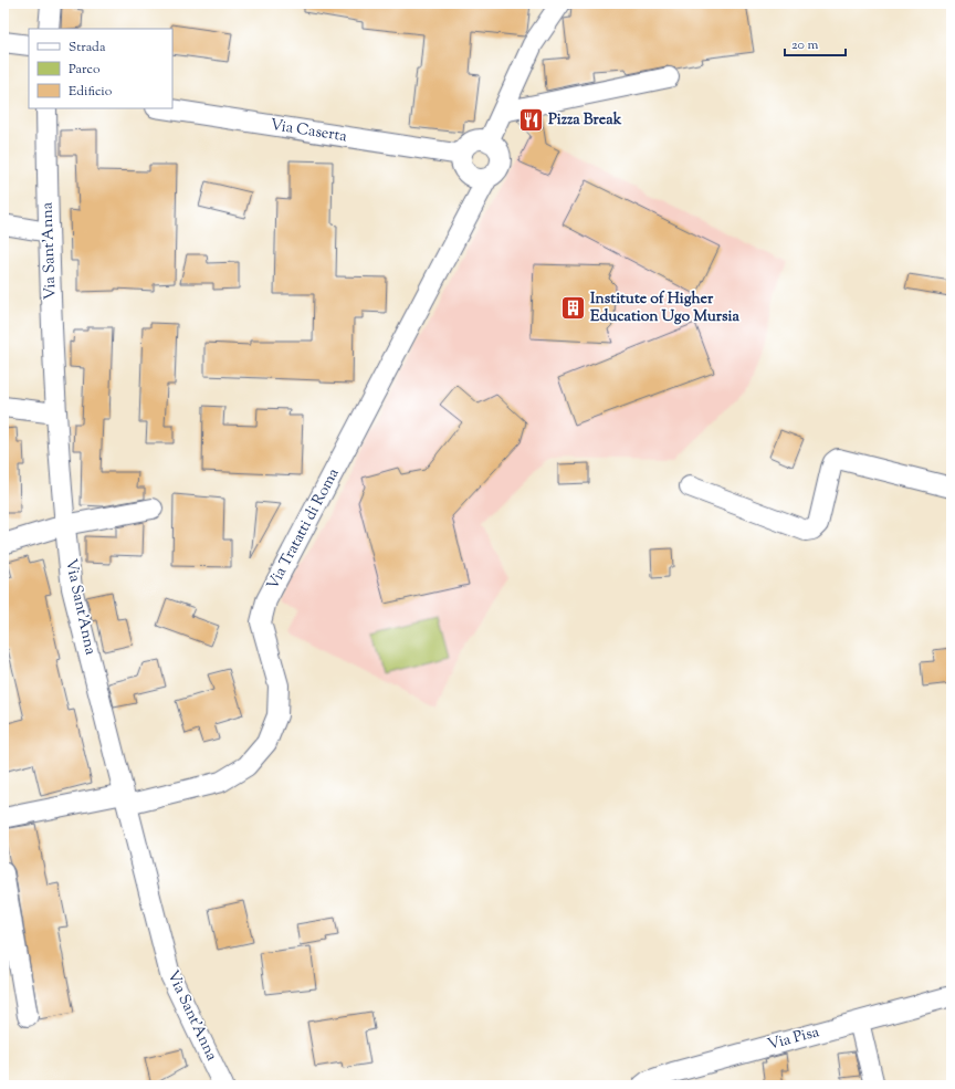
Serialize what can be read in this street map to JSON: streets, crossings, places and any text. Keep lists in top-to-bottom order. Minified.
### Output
{"streets":{"street":["Via Caserta","Via Sant'Anna","Via Tratatti di Roma","Via Pisa"]},"crossings":[["Via Caserta","Via Tratatti di Roma"],["Via Sant'Anna","Via Tratatti di Roma"]],"places":{"restaurant":["Pizza Break"],"building":["Institute of Higher Education Ugo Mursia"]},"legend":["Strada","Parco","Edificio"],"scale_bar":"20 m"}
